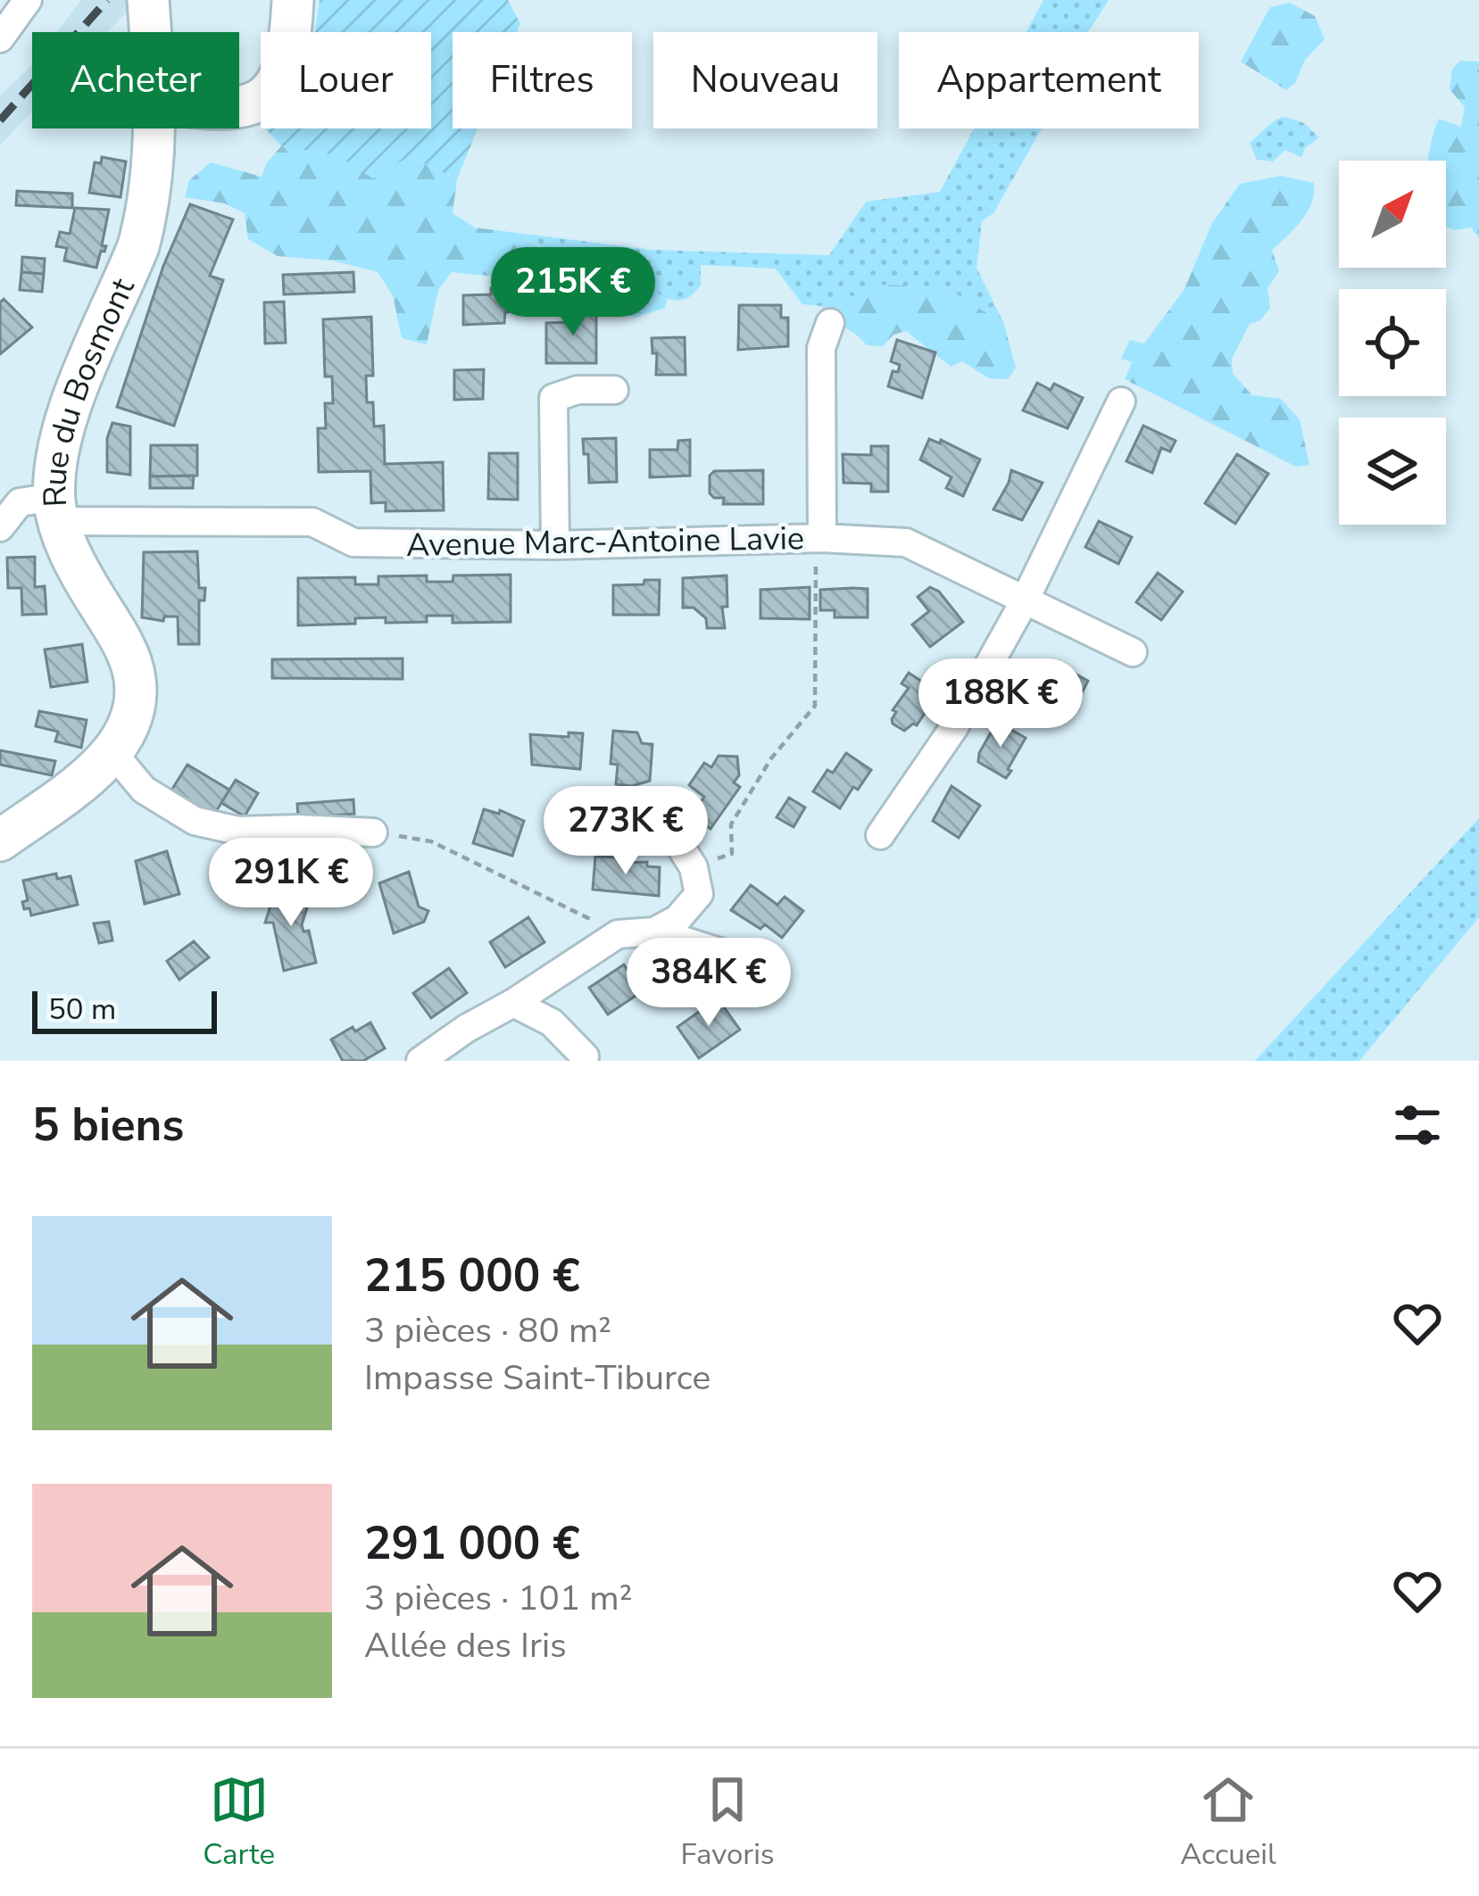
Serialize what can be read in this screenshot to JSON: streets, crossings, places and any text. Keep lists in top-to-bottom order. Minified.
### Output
{"streets":{"street":["Rue du Bosmont","Avenue Marc-Antoine Lavie"]},"crossings":[["Rue du Bosmont","Avenue Marc-Antoine Lavie"]],"scale_bar":"50 m","north":"top right","page":{"chip":["Acheter","Louer","Filtres","Nouveau","Appartement"],"price":["215K €","188K €","273K €","291K €","384K €"],"scale":"50 m","heading":"5 biens","list":[{"name":"215 000 €","note":"3 pièces · 80 m² · Impasse Saint-Tiburce"},{"name":"291 000 €","note":"3 pièces · 101 m² · Allée des Iris"}],"tabs":["Carte","Favoris","Accueil"]}}
